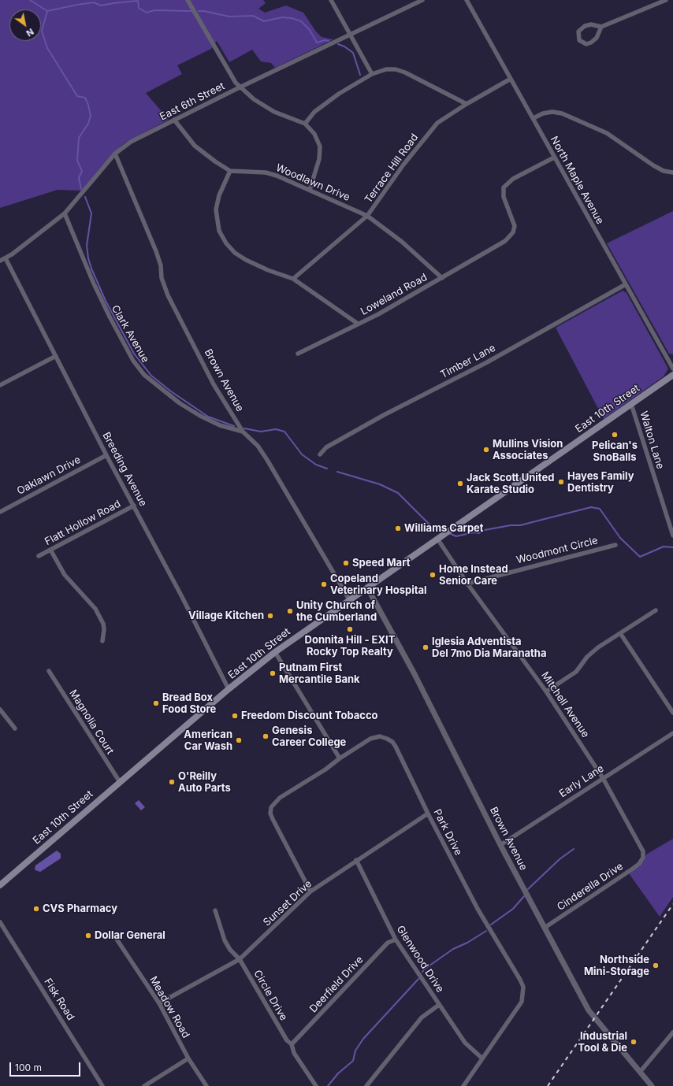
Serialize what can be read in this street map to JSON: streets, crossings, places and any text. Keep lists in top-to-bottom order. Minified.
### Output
{"streets":{"main road":["East 10th Street"],"street":["East 6th Street","Terrace Hill Road","North Maple Avenue","Woodlawn Drive","Loweland Road","Clark Avenue","Timber Lane","Brown Avenue","Walton Lane","Breeding Avenue","Oaklawn Drive","Flatt Hollow Road","Woodmont Circle","Mitchell Avenue","Magnolia Court","Early Lane","Park Drive","Cinderella Drive","Sunset Drive","Glenwood Drive","Deerfield Drive","Circle Drive","Fisk Road","Meadow Road"]},"crossings":[["East 6th Street","Woodlawn Drive"],["East 6th Street","Clark Avenue"],["East 6th Street","Brown Avenue"],["East 6th Street","Breeding Avenue"],["Terrace Hill Road","North Maple Avenue"],["Terrace Hill Road","Woodlawn Drive"],["Terrace Hill Road","Loweland Road"],["North Maple Avenue","Loweland Road"],["North Maple Avenue","Timber Lane"],["Woodlawn Drive","Loweland Road"],["Clark Avenue","Brown Avenue"],["Brown Avenue","East 10th Street"],["Brown Avenue","Early Lane"],["Brown Avenue","Cinderella Drive"],["East 10th Street","Walton Lane"],["East 10th Street","Breeding Avenue"],["East 10th Street","Mitchell Avenue"],["East 10th Street","Magnolia Court"],["Breeding Avenue","Oaklawn Drive"],["Breeding Avenue","Flatt Hollow Road"],["Woodmont Circle","Mitchell Avenue"],["Mitchell Avenue","Early Lane"],["Mitchell Avenue","Cinderella Drive"],["Park Drive","Sunset Drive"],["Park Drive","Glenwood Drive"],["Sunset Drive","Glenwood Drive"],["Sunset Drive","Circle Drive"],["Sunset Drive","Meadow Road"],["Glenwood Drive","Deerfield Drive"],["Deerfield Drive","Circle Drive"]],"places":["Pelican's SnoBalls","Mullins Vision Associates","Hayes Family Dentistry","Jack Scott United Karate Studio","Williams Carpet","Speed Mart","Home Instead Senior Care","Copeland Veterinary Hospital","Unity Church of the Cumberland","Village Kitchen","Donnita Hill - EXIT Rocky Top Realty","Iglesia Adventista Del 7mo Dia Maranatha","Putnam First Mercantile Bank","Bread Box Food Store","Freedom Discount Tobacco","Genesis Career College","American Car Wash","O'Reilly Auto Parts","CVS Pharmacy","Dollar General","Northside Mini-Storage","Industrial Tool & Die"],"scale_bar":"100 m","north":"bottom right"}
